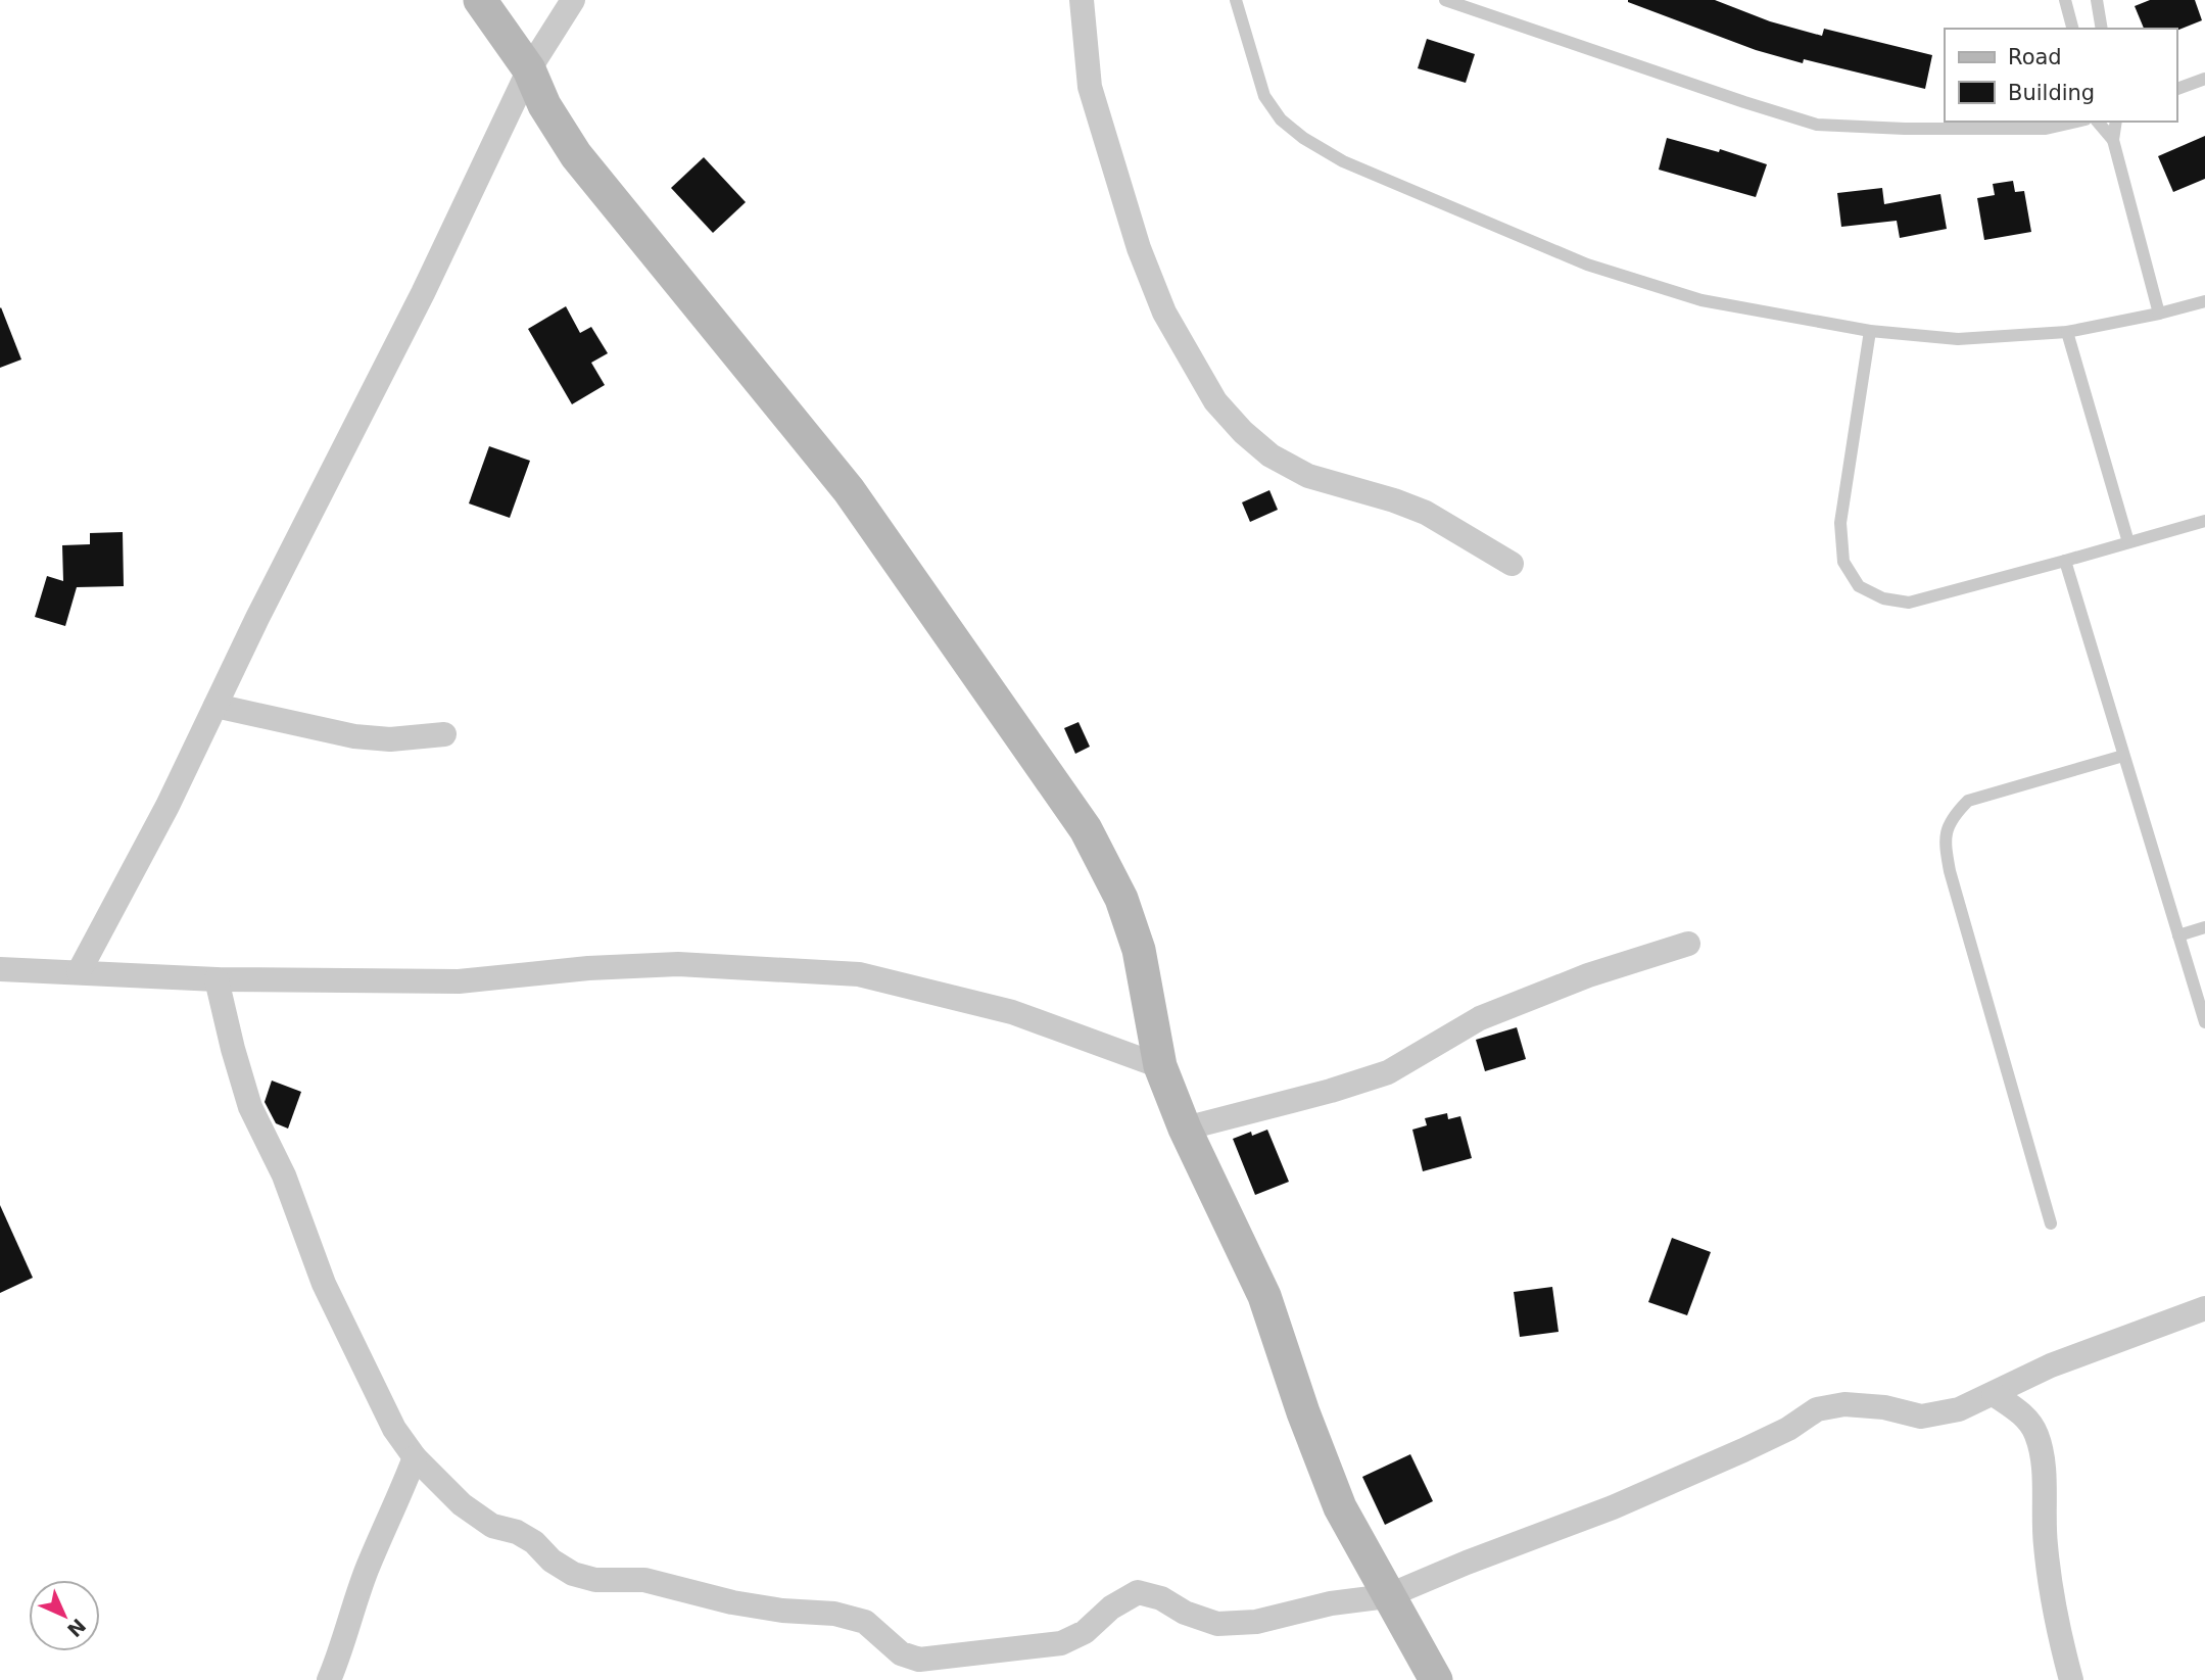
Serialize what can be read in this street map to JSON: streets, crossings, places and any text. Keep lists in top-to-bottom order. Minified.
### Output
{"legend":["Road","Building"],"north":"bottom right"}
